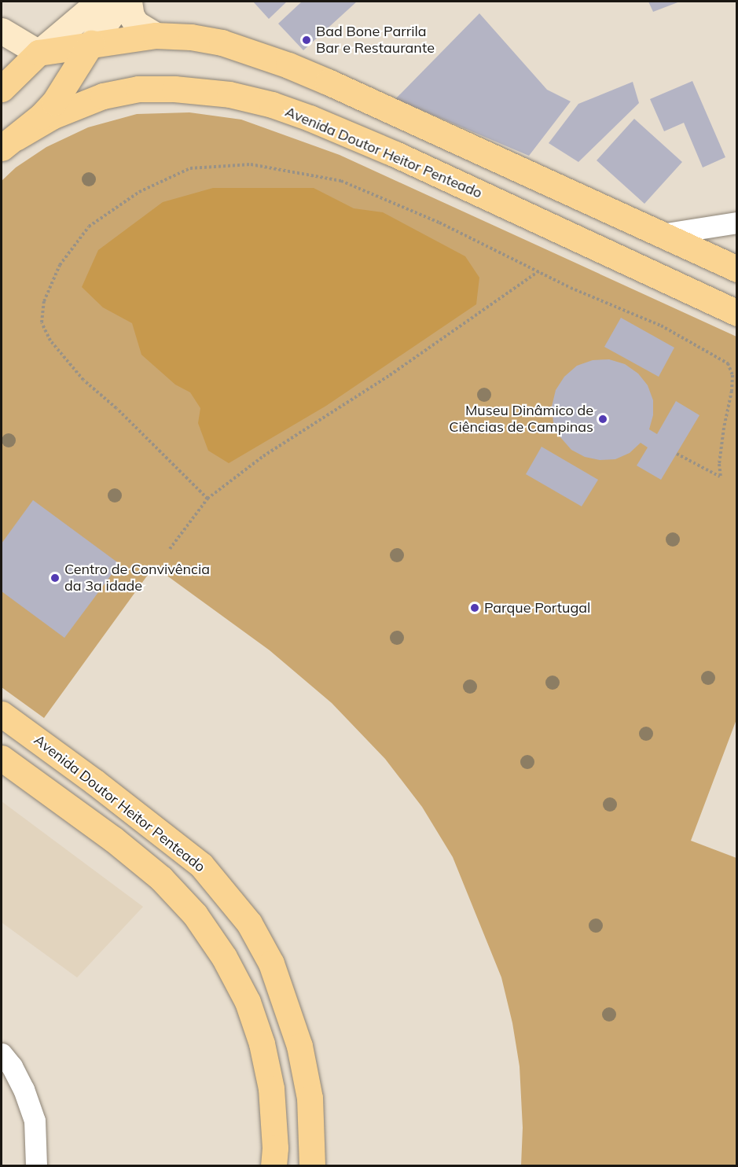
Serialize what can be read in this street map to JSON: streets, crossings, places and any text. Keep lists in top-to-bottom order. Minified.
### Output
{"streets":{"main road":["Avenida Doutor Heitor Penteado"]},"places":["Bad Bone Parrila Bar e Restaurante","Museu Dinâmico de Ciências de Campinas","Centro de Convivência da 3a idade","Parque Portugal"]}
